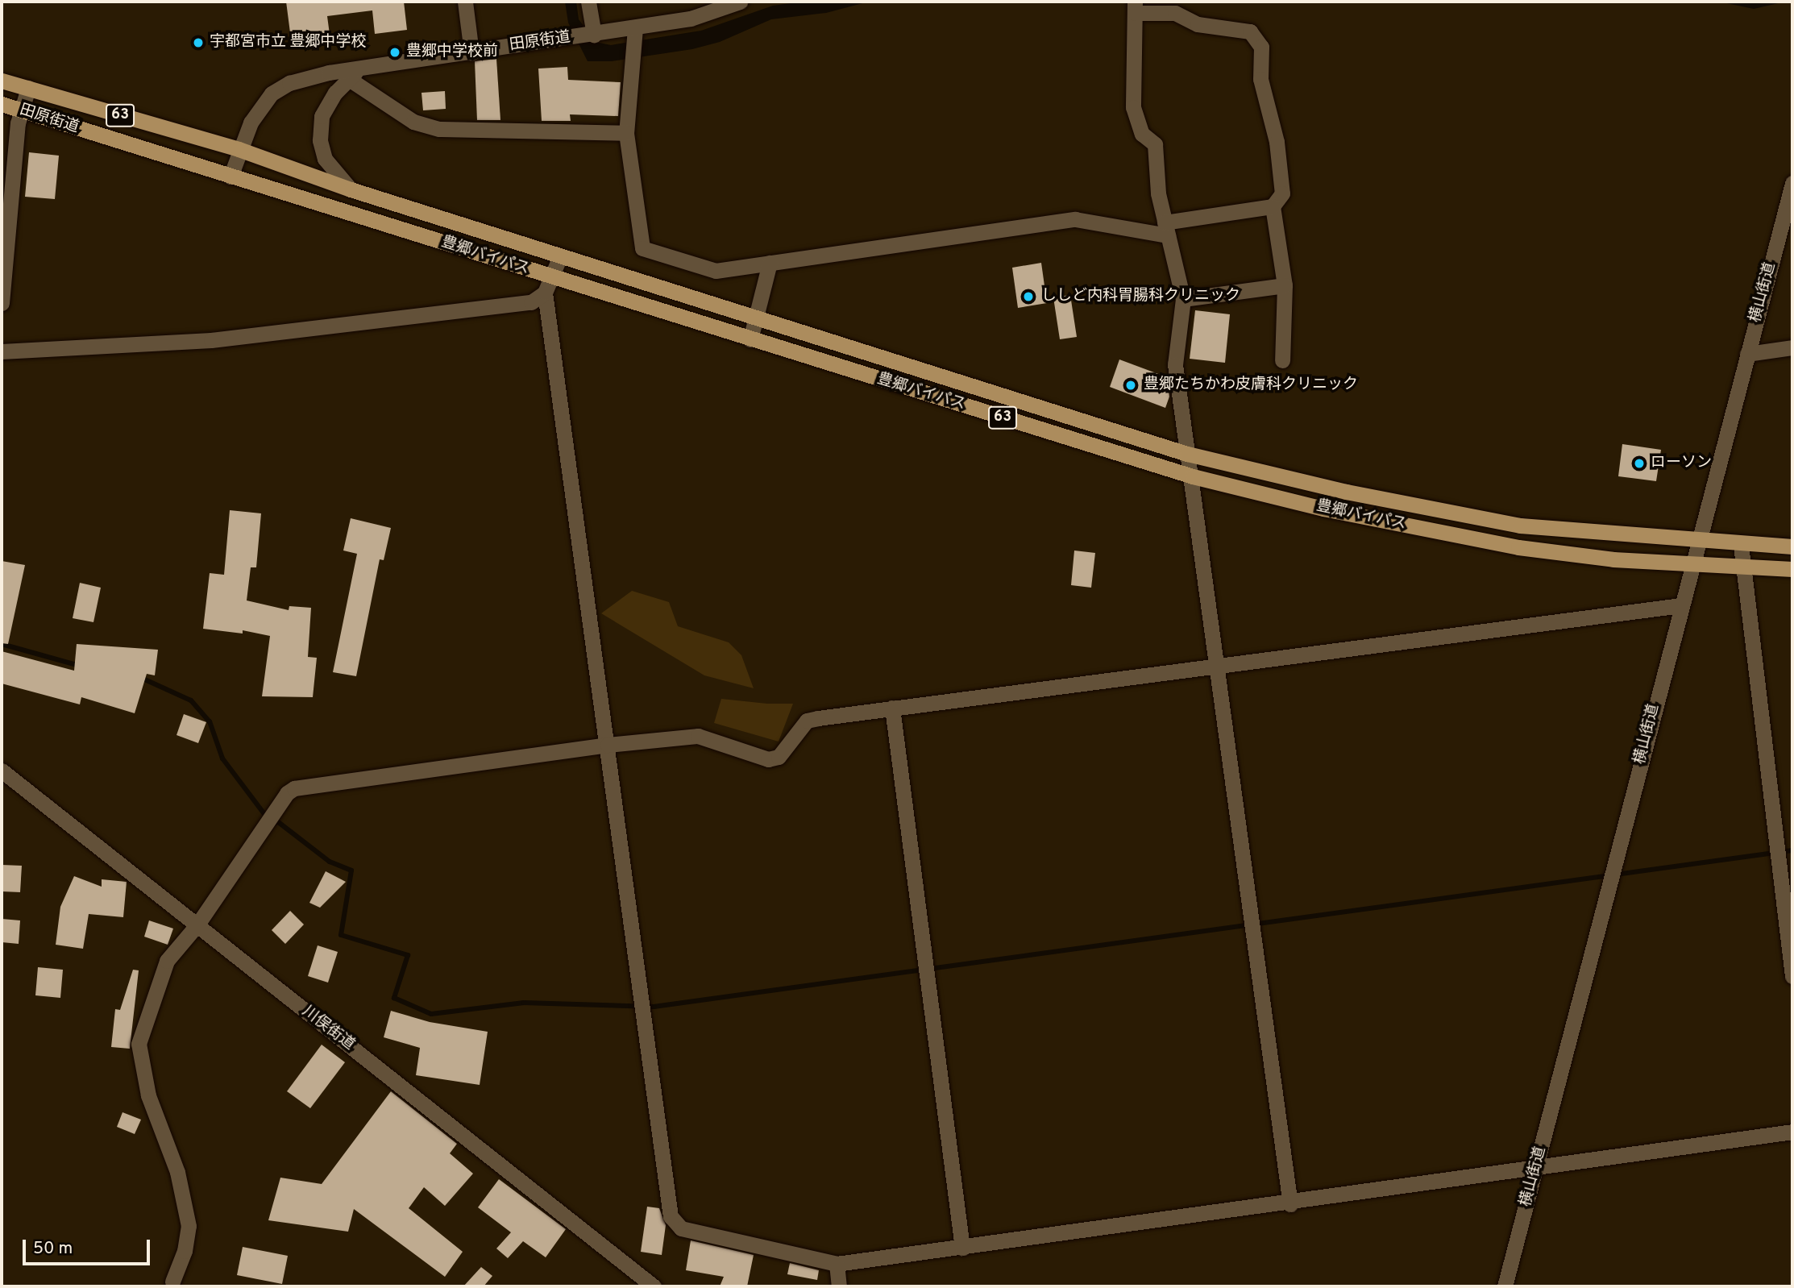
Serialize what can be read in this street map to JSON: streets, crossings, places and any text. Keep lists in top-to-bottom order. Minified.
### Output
{"streets":{"main road":["田原街道","63","豊郷バイパス"],"street":["横山街道","川俣街道"]},"crossings":[["田原街道","豊郷バイパス"],["豊郷バイパス","横山街道"]],"places":["宇都宮市立 豊郷中学校","豊郷中学校前","ししど内科胃腸科クリニック","豊郷たちかわ皮膚科クリニック","ローソン"],"scale_bar":"50 m"}
